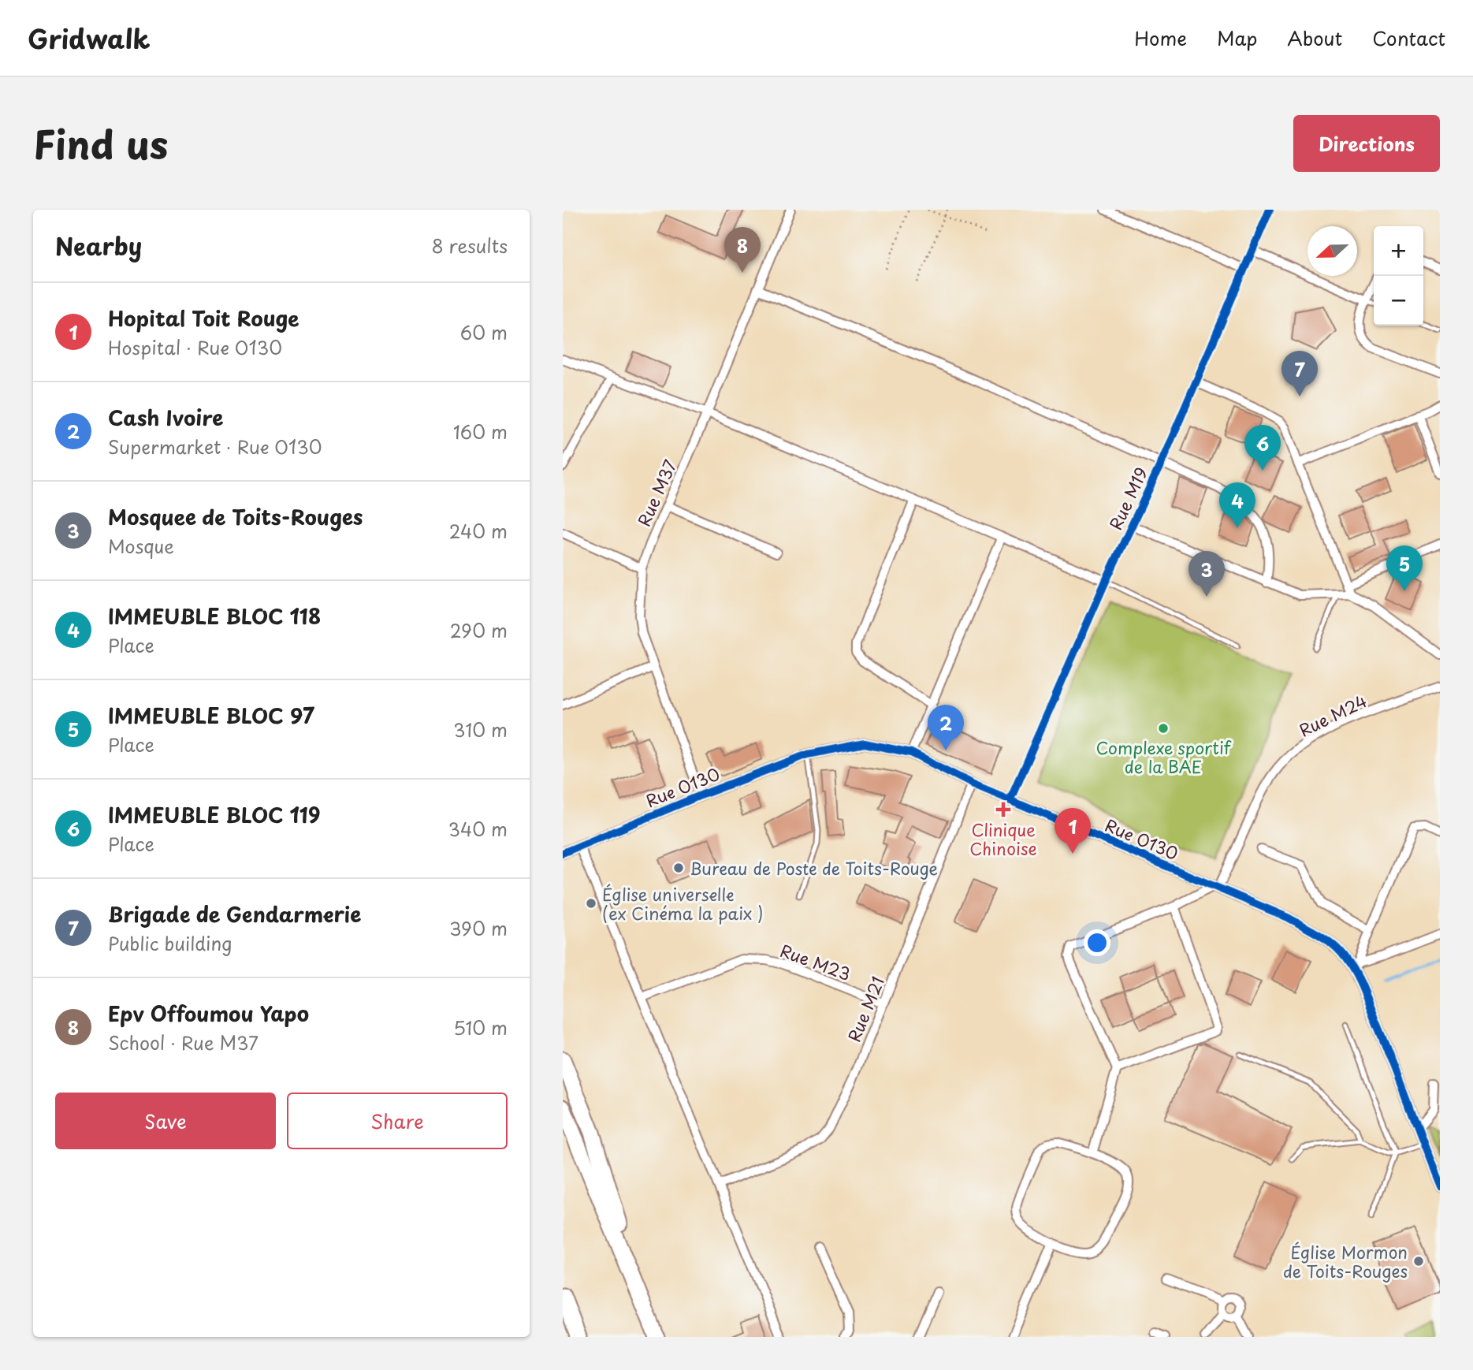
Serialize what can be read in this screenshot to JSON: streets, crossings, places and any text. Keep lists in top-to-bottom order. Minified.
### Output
{"streets":{"street":["Rue M37","Rue M19","Rue M24","Rue O130","Rue M23","Rue M21"]},"crossings":[["Rue M37","Rue O130"],["Rue M19","Rue O130"],["Rue M24","Rue O130"],["Rue O130","Rue M21"],["Rue M23","Rue M21"]],"places":{"other":["Complexe sportif de la BAE","Bureau de Poste de Toits-Rouge","Église universelle (ex Cinéma la paix )","Église Mormon de Toits-Rouges"],"health":["Clinique Chinoise"]},"north":"left","page":{"header":"Gridwalk","nav":["Home","Map","About","Contact"],"title":"Find us","buttons":["Directions",["Save","Share"]],"heading":["Nearby","8 results"],"map_buttons":["+","−"],"pins":["8","7","6","4","5","3","2","1"],"list":[{"mark":"1","name":"Hopital Toit Rouge","note":"Hospital · Rue O130","value":"60 m"},{"mark":"2","name":"Cash Ivoire","note":"Supermarket · Rue O130","value":"160 m"},{"mark":"3","name":"Mosquee de Toits-Rouges","note":"Mosque","value":"240 m"},{"mark":"4","name":"IMMEUBLE BLOC 118","note":"Place","value":"290 m"},{"mark":"5","name":"IMMEUBLE BLOC 97","note":"Place","value":"310 m"},{"mark":"6","name":"IMMEUBLE BLOC 119","note":"Place","value":"340 m"},{"mark":"7","name":"Brigade de Gendarmerie","note":"Public building","value":"390 m"},{"mark":"8","name":"Epv Offoumou Yapo","note":"School · Rue M37","value":"510 m"}]}}
